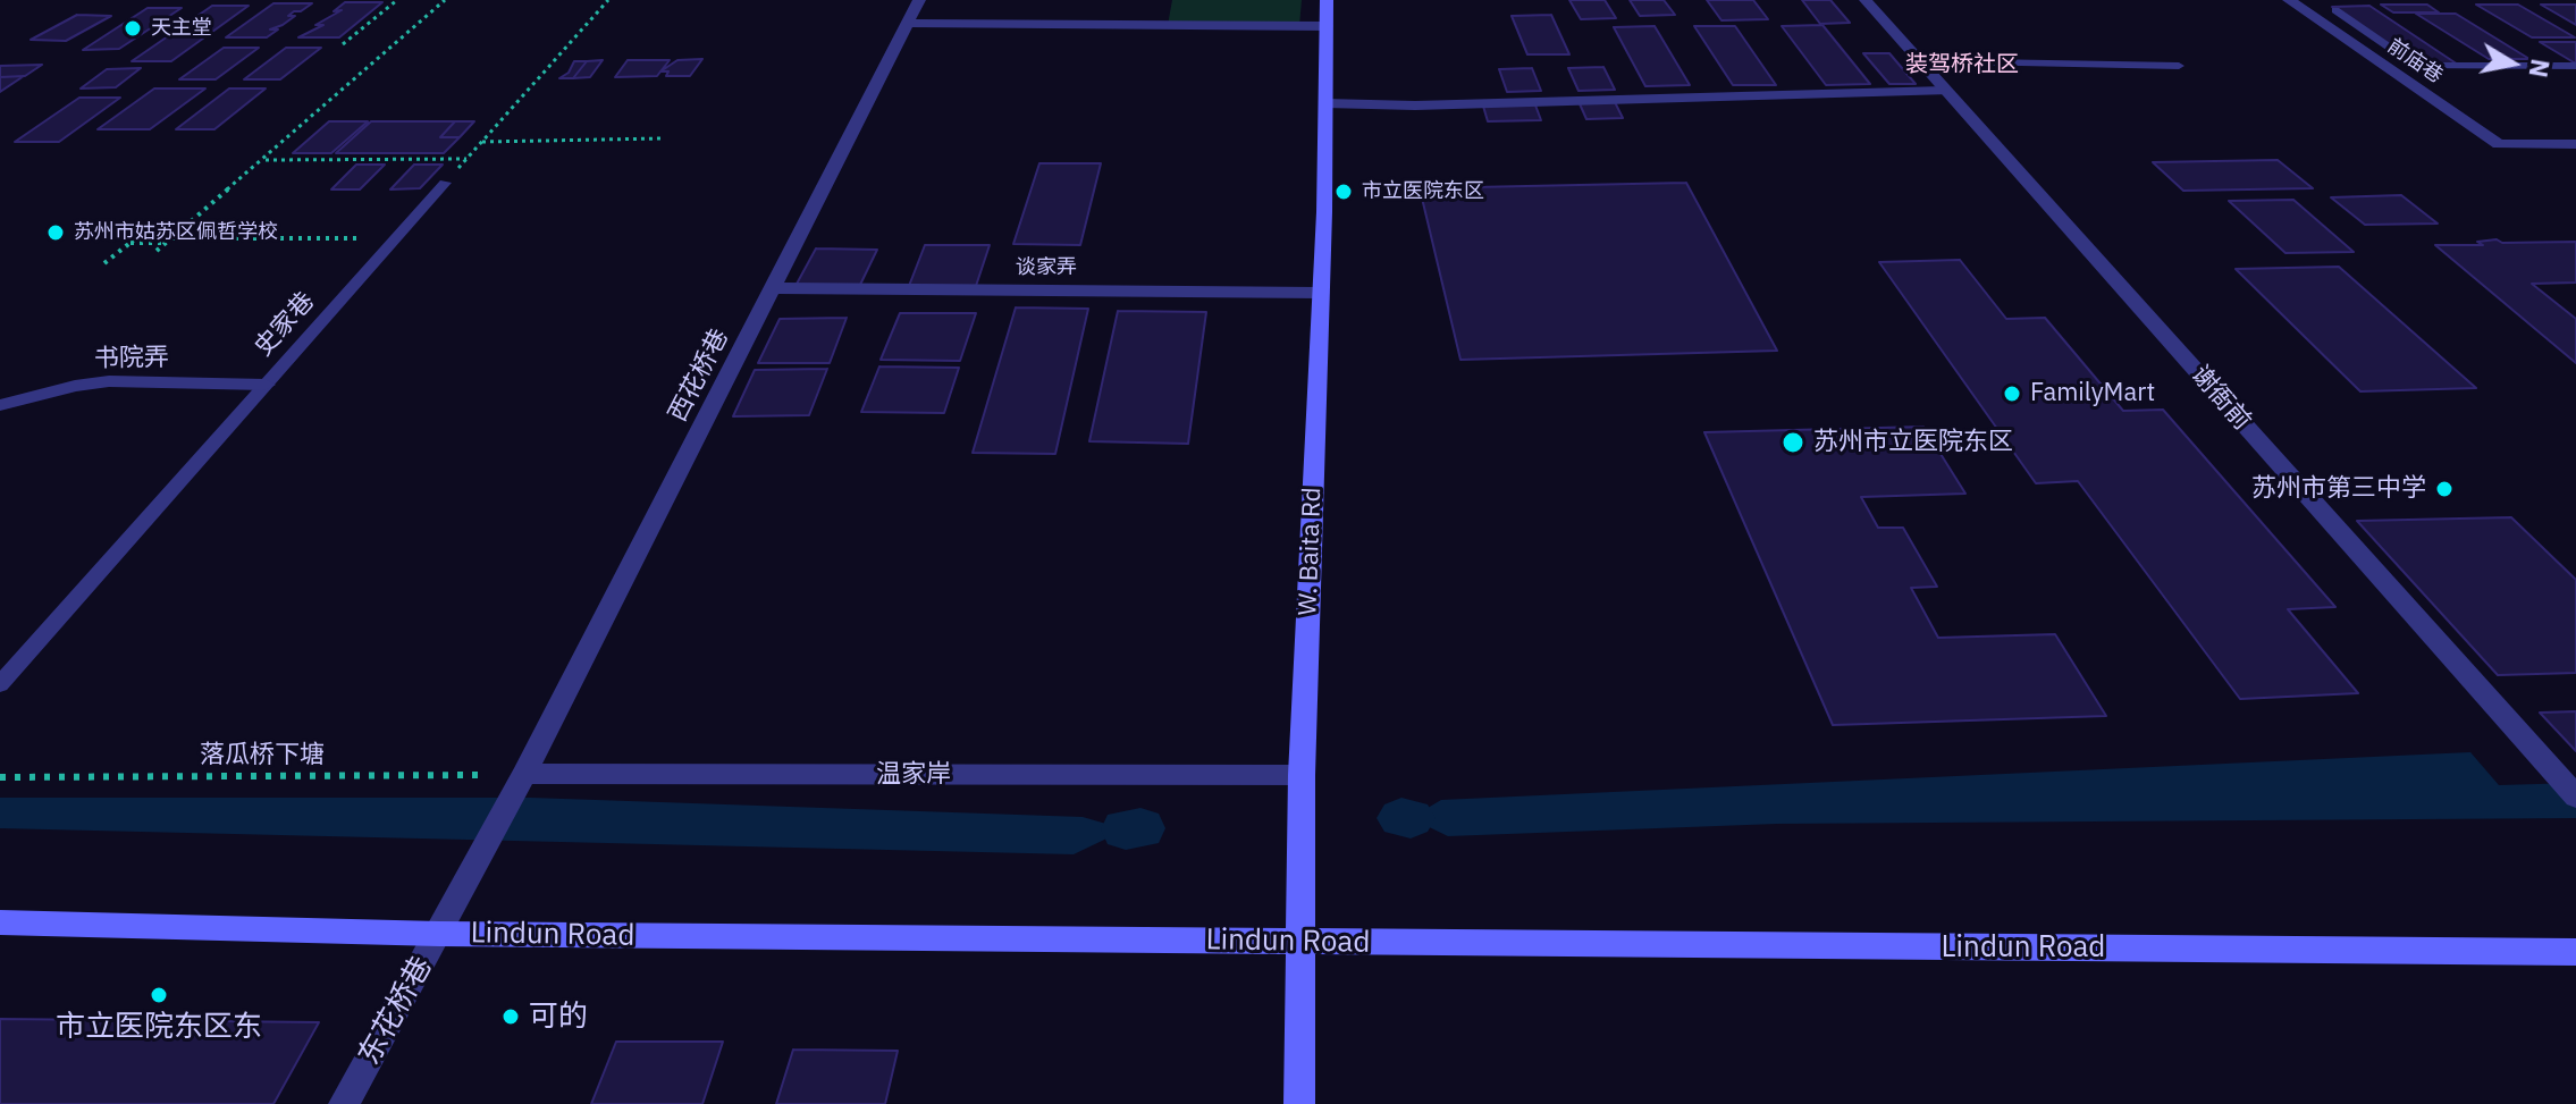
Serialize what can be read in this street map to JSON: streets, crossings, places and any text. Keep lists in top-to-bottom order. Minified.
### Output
{"streets":{"main road":["W. Baita Rd","Lindun Road"],"street":["前庙巷","谈家弄","书院弄","西花桥巷","谢衙前","温家岸","东花桥巷"],"lane":["史家巷"],"path":["落瓜桥下塘"]},"crossings":[["谈家弄","西花桥巷"],["谈家弄","W. Baita Rd"],["史家巷","书院弄"],["西花桥巷","落瓜桥下塘"],["西花桥巷","温家岸"],["西花桥巷","东花桥巷"],["W. Baita Rd","温家岸"],["W. Baita Rd","Lindun Road"],["落瓜桥下塘","温家岸"],["落瓜桥下塘","东花桥巷"],["温家岸","东花桥巷"],["Lindun Road","东花桥巷"]],"districts":["装驾桥社区"],"places":["天主堂","市立医院东区","苏州市姑苏区佩哲学校","FamilyMart","苏州市立医院东区","苏州市第三中学","市立医院东区东","可的"],"north":"right"}
